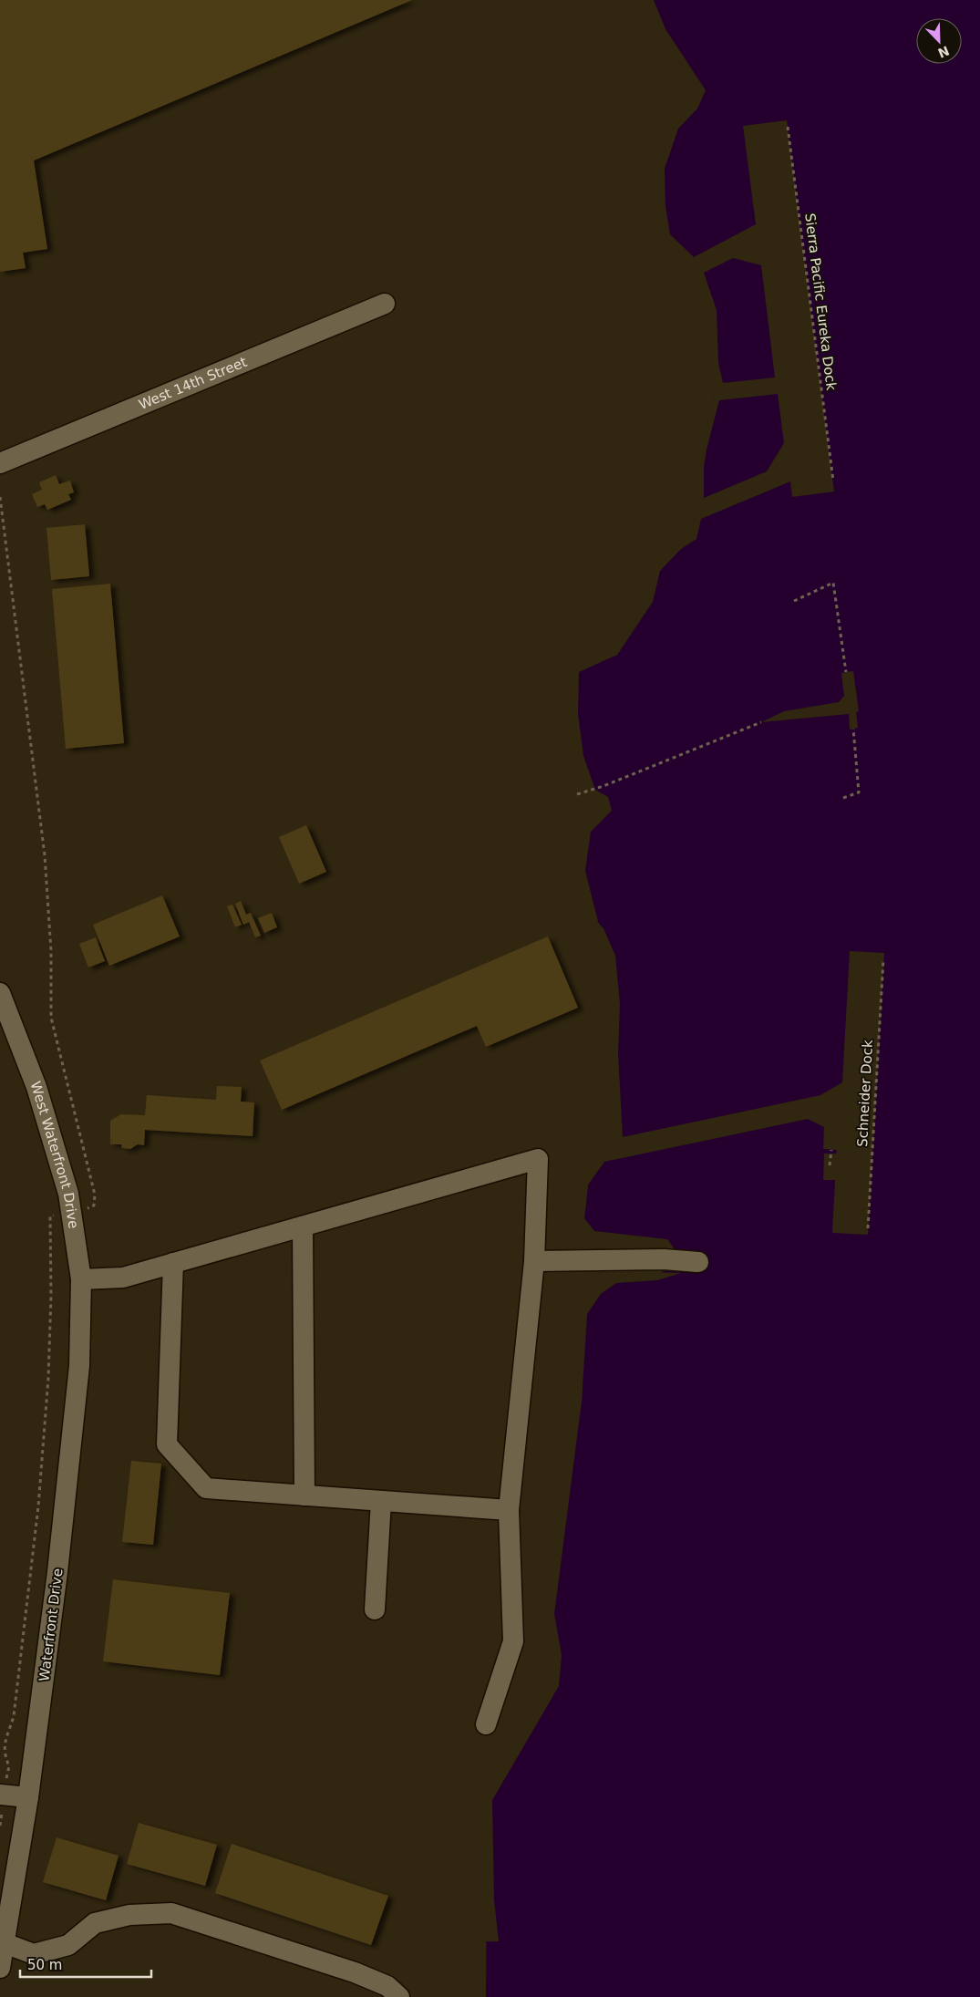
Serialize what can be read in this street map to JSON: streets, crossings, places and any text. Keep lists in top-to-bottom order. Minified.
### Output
{"streets":{"street":["West 14th Street","West Waterfront Drive","Waterfront Drive"],"path":["Sierra Pacific Eureka Dock","Schneider Dock"]},"crossings":[["West Waterfront Drive","Waterfront Drive"]],"scale_bar":"50 m","north":"bottom right"}
